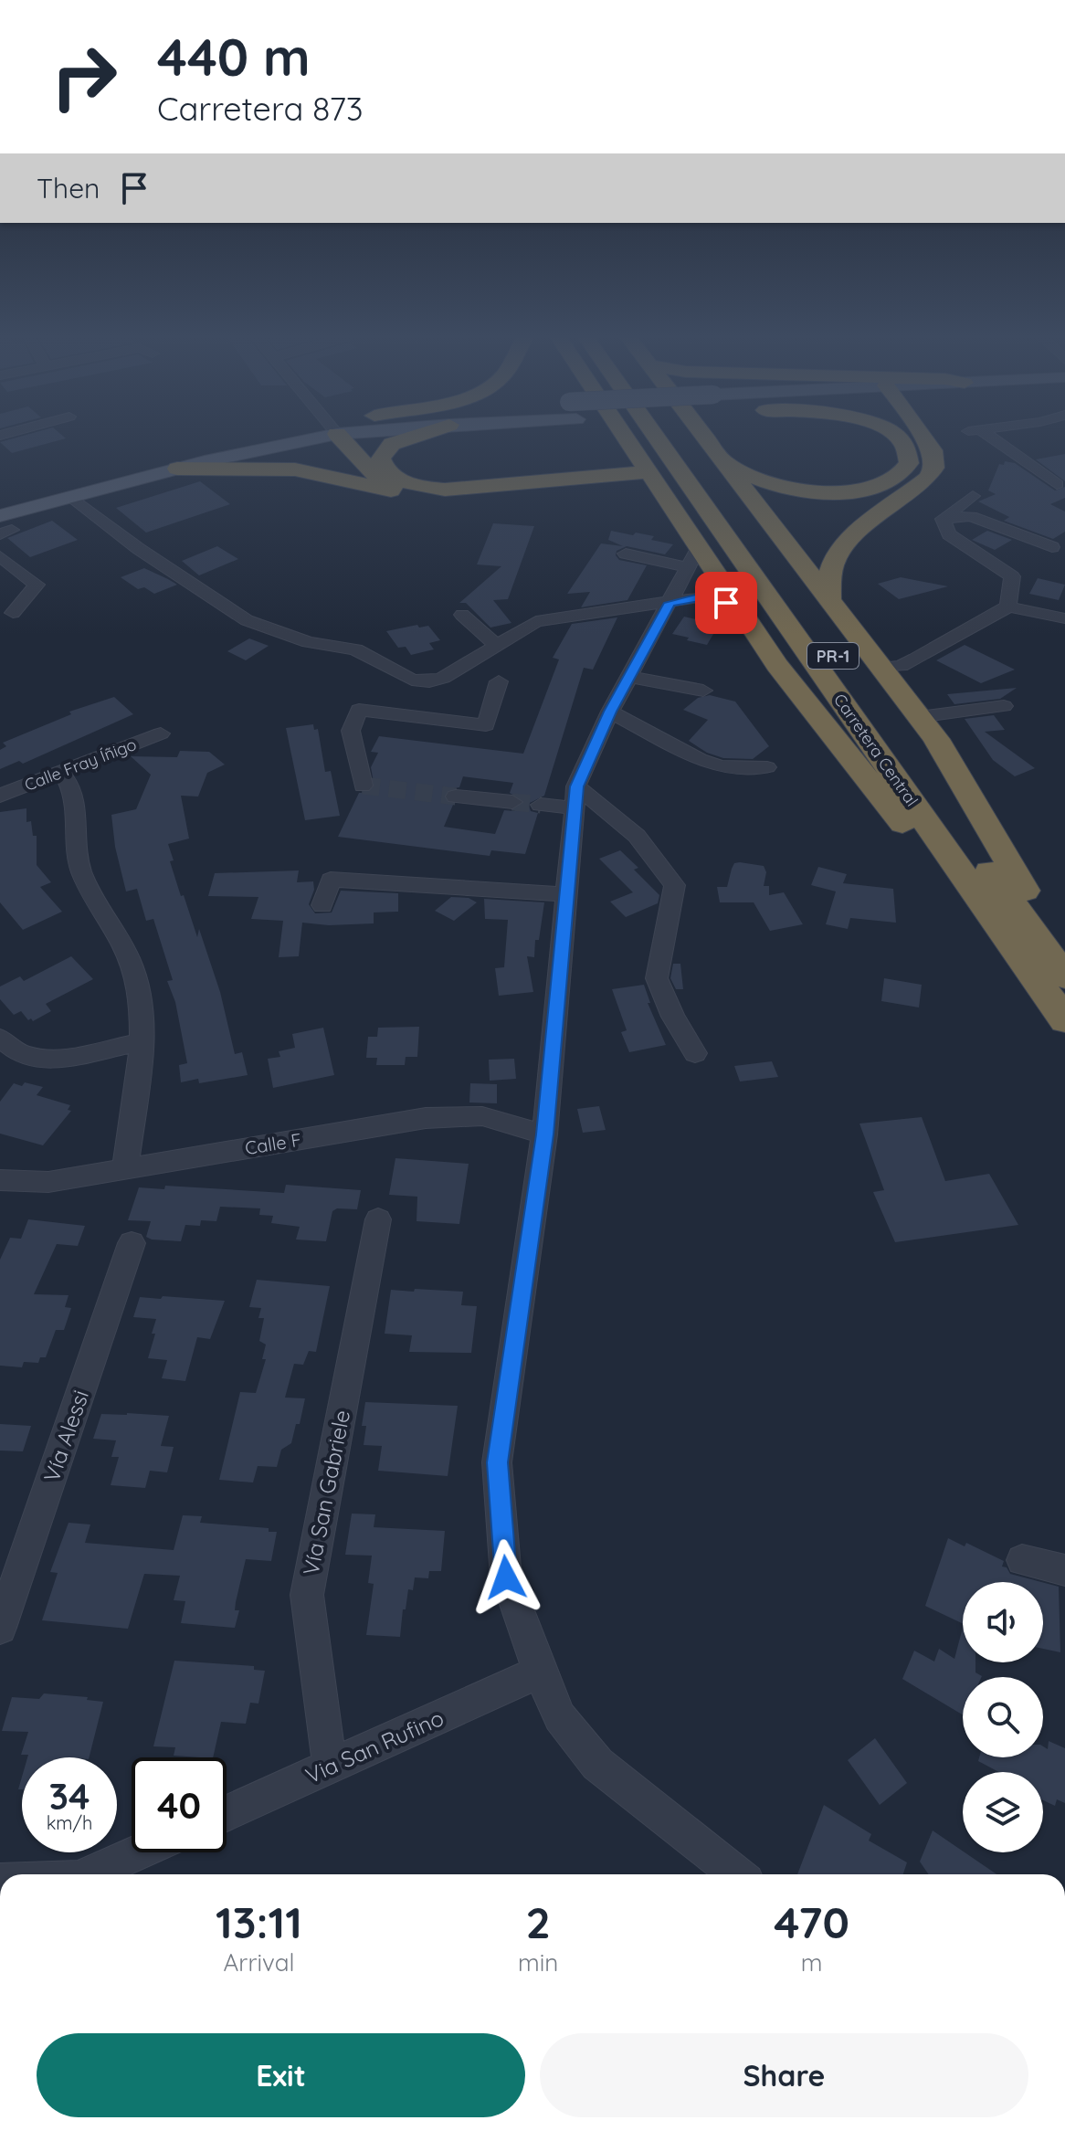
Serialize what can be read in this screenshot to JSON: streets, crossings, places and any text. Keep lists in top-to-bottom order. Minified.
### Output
{"streets":{"highway":["PR-1","Carretera Central"],"street":["Calle Fray Íñigo","Calle F","Vía Alessi","Vía San Gabriele","Via San Rufino"]},"crossings":[["Vía San Gabriele","Via San Rufino"]],"page":{"turn":["440 m","Carretera 873"],"then":"Then","speed":"34 km/h","limit":"40","eta":["13:11","Arrival","2","min","470","m"],"buttons":["Exit","Share"]}}
